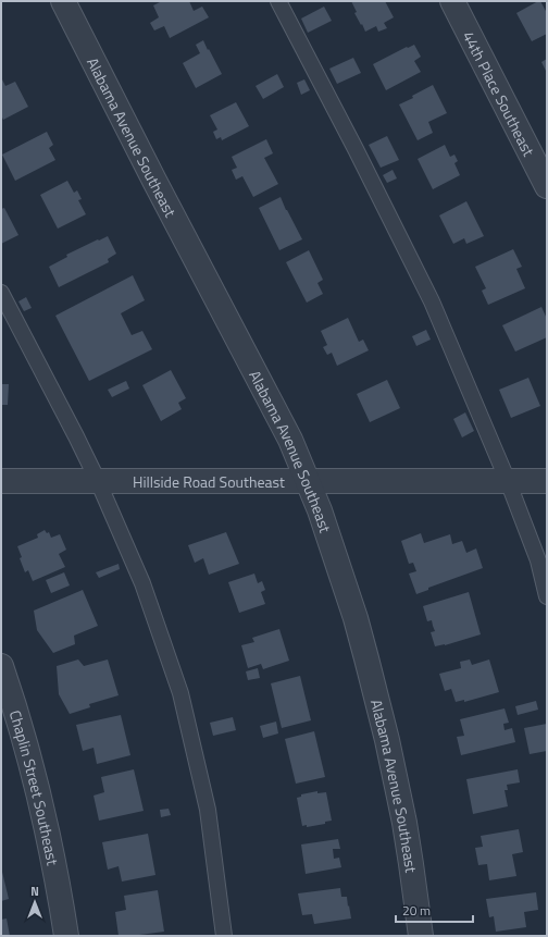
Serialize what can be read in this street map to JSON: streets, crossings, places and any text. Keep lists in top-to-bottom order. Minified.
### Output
{"streets":{"street":["44th Place Southeast","Alabama Avenue Southeast","Hillside Road Southeast","Chaplin Street Southeast"]},"crossings":[["Alabama Avenue Southeast","Hillside Road Southeast"]],"scale_bar":"20 m","north":"top"}
